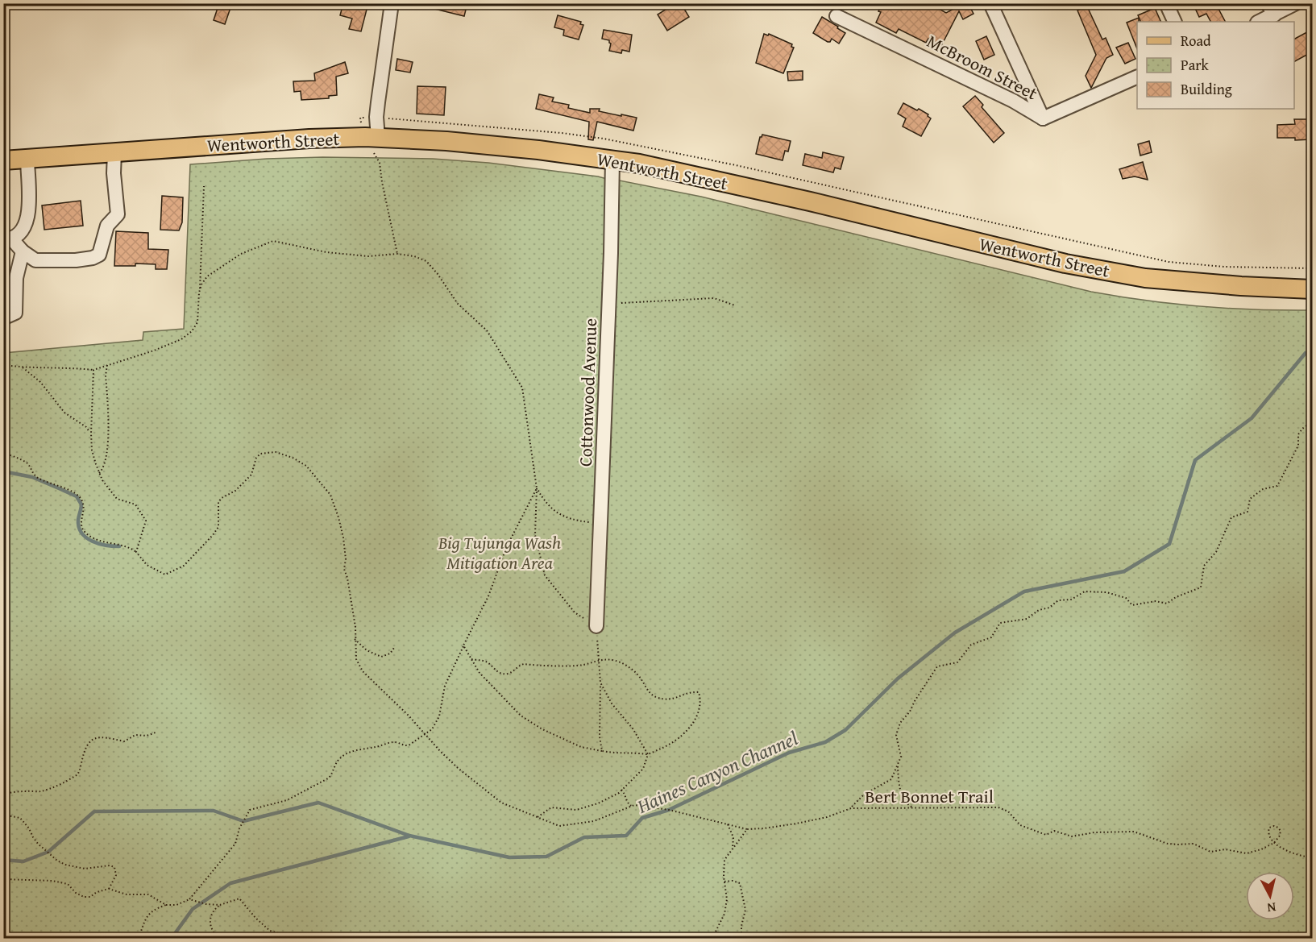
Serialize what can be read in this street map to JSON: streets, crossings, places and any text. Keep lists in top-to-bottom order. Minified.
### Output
{"streets":{"main road":["Wentworth Street"],"street":["McBroom Street","Cottonwood Avenue"],"path":["Bert Bonnet Trail"]},"crossings":[["Wentworth Street","Cottonwood Avenue"]],"water":["Haines Canyon Channel"],"parks":["Big Tujunga Wash Mitigation Area"],"legend":["Road","Park","Building"],"north":"bottom"}
